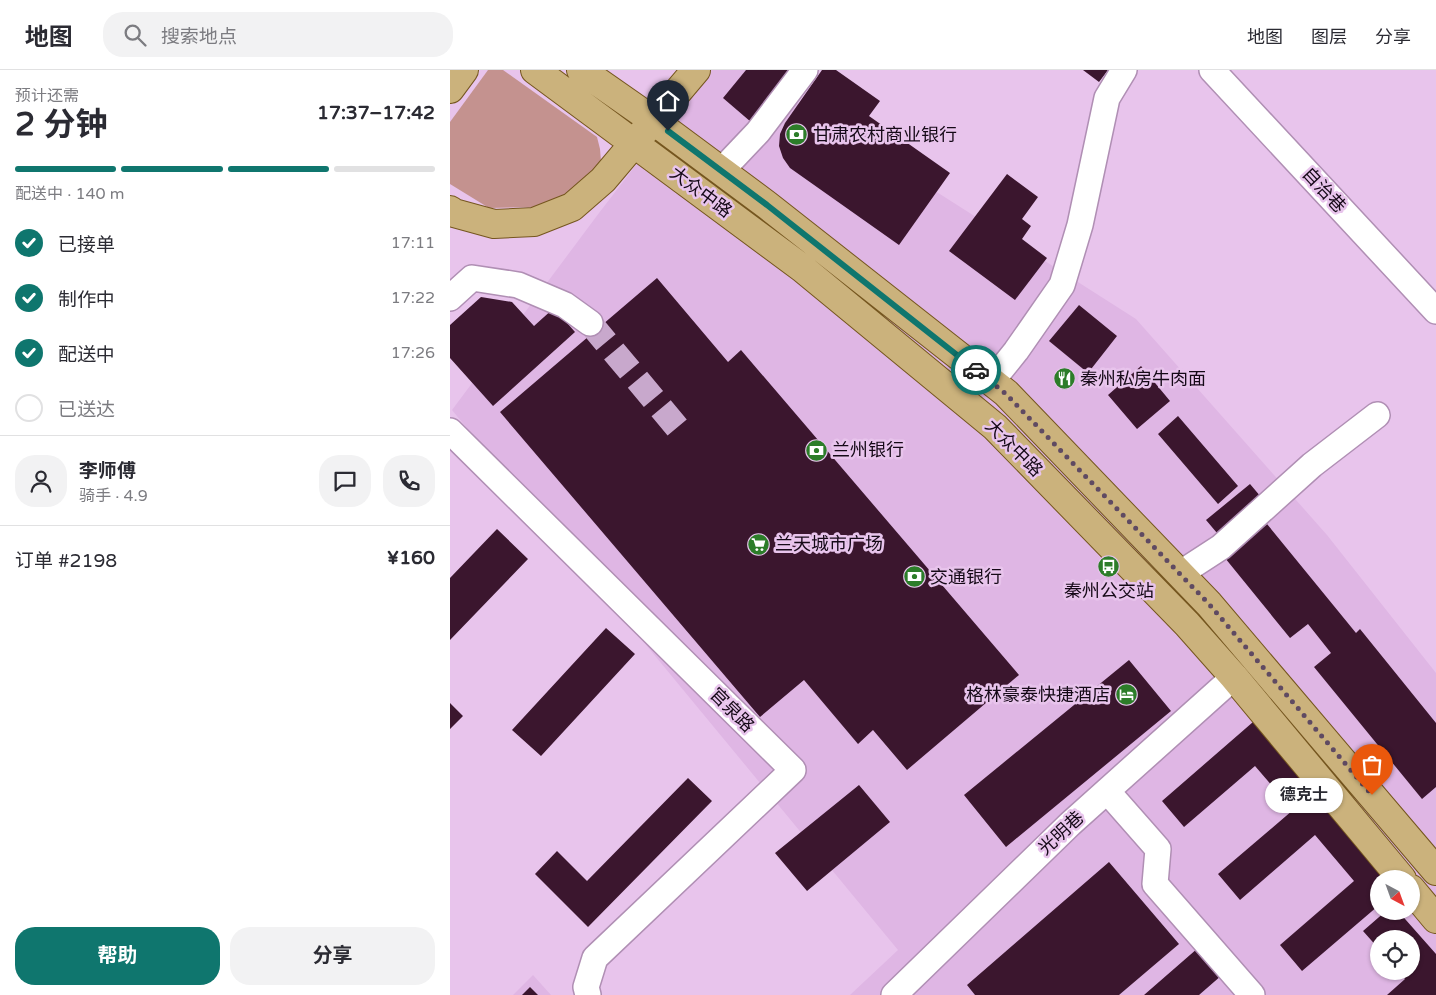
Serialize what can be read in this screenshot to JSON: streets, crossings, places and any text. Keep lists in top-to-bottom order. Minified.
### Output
{"streets":{"main road":["大众中路"],"street":["自治巷","官泉路","光明巷"]},"crossings":[["大众中路","光明巷"]],"places":{"bank":["甘肃农村商业银行","兰州银行","交通银行"],"restaurant":["秦州私房牛肉面"],"supermarket":["兰天城市广场"],"bus stop":["秦州公交站"],"hotel":["格林豪泰快捷酒店"],"other":["德克士"]},"north":"bottom right","page":{"header":"地图","search":"搜索地点","nav":["地图","图层","分享"],"heading":["2 分钟","预计还需","17:37–17:42"],"panel":["李师傅","骑手 · 4.9","订单 #2198","¥160"],"bar":"配送中 · 140 m","list":[["已接单","17:11"],["制作中","17:22"],["配送中","17:26"],"已送达"],"bubble":"德克士","buttons":["帮助","分享"]}}
